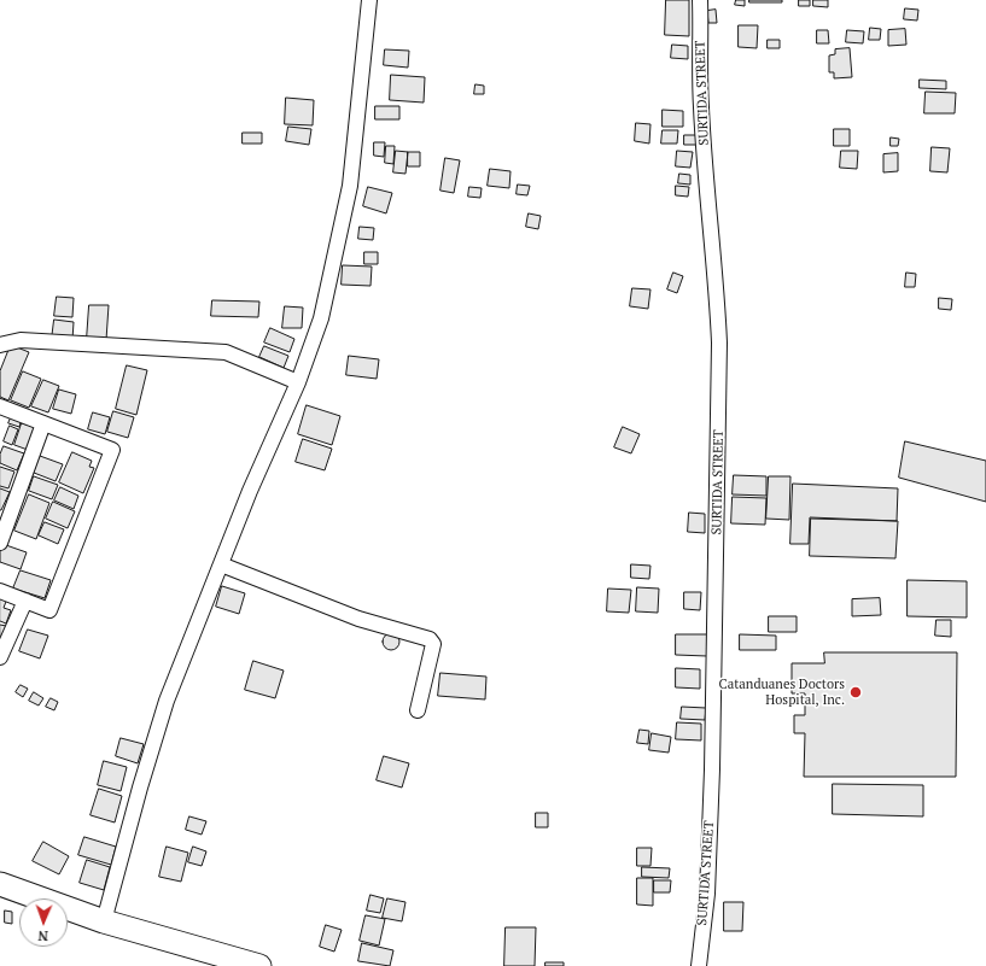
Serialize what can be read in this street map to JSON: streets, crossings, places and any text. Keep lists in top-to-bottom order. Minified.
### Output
{"streets":{"street":["SURTIDA STREET"]},"places":["Catanduanes Doctors Hospital, Inc."],"north":"bottom"}
